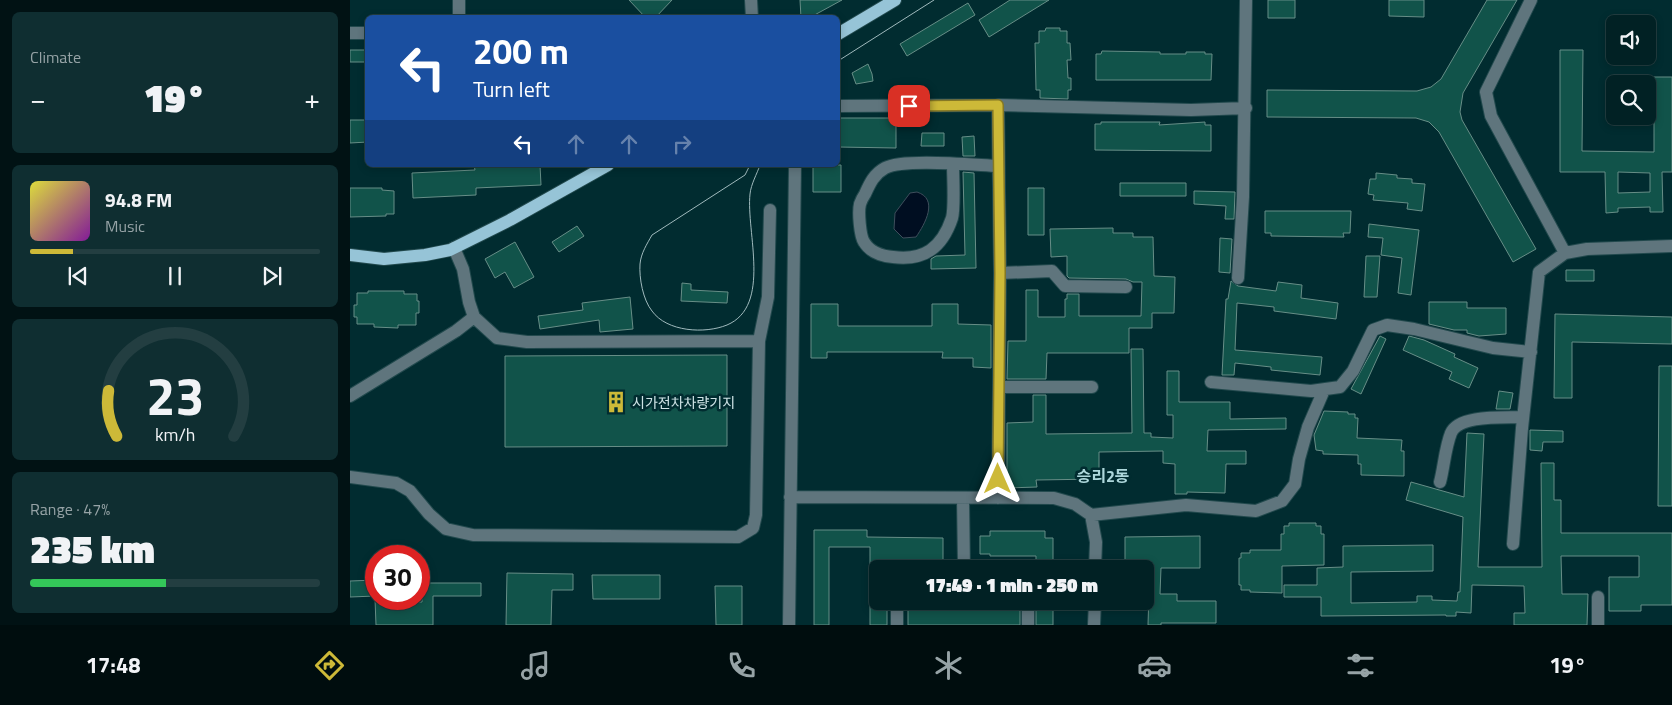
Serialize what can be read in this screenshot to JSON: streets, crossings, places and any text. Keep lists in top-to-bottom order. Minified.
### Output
{"districts":["승리2동"],"places":{"building":["시가전차차량기지"]},"page":{"tile":["Climate",["Range · 47%","235 km"]],"turn":["200 m","Turn left"],"heat":["−","19°","+"],"song":["94.8 FM","Music"],"limit":"30","trip":"17:49 · 1 min · 250 m","tabs":["17:48","19°"],"gauge":["23","km/h"]}}
